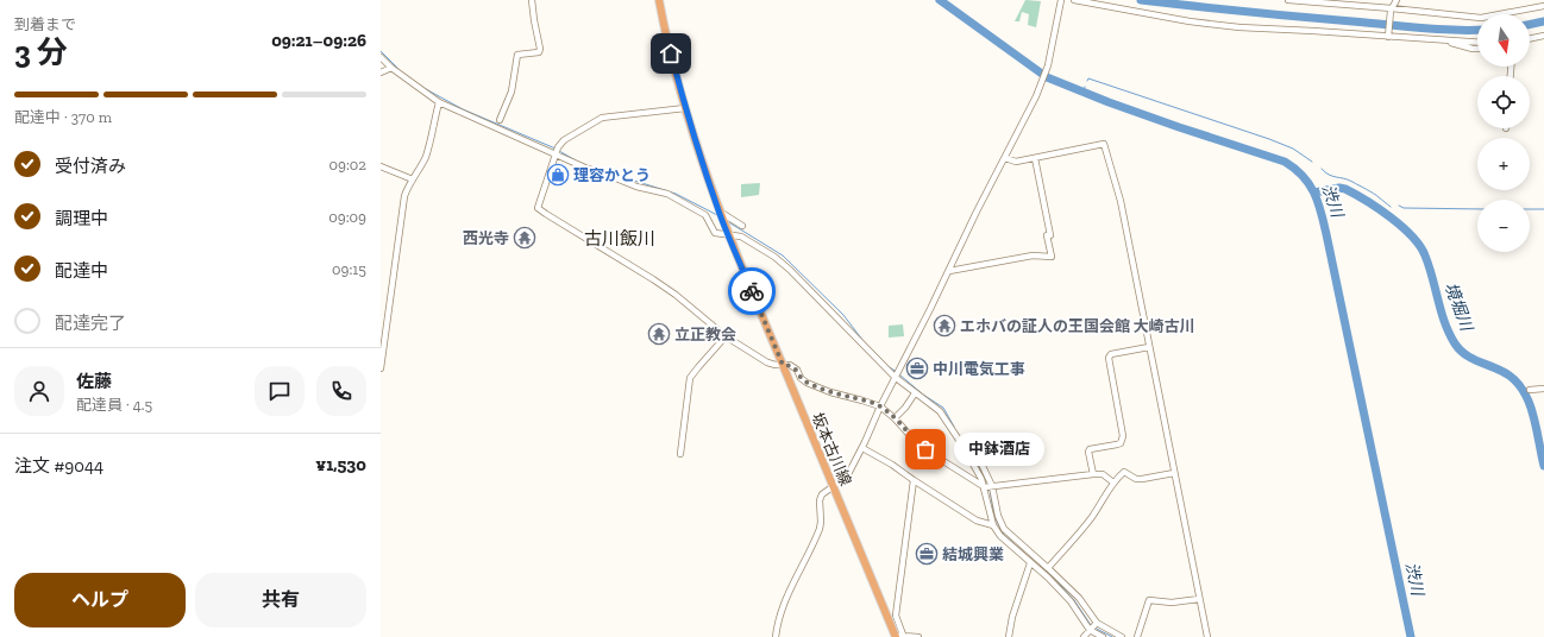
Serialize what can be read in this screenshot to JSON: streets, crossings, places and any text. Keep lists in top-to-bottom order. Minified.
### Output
{"streets":{"main road":["坂本古川線"]},"districts":["古川飯川"],"water":["渋川","境堀川"],"places":{"shop":["理容かとう"],"temple":["西光寺","エホバの証人の王国会館 大崎古川","立正教会"],"office":["中川電気工事","結城興業"],"other":["中鉢酒店"]},"north":"bottom","page":{"heading":["3 分","到着まで","09:21–09:26"],"panel":["佐藤","配達員 · 4.5","注文 #9044","¥1,530"],"map_buttons":["+","−"],"bar":"配達中 · 370 m","list":[["受付済み","09:02"],["調理中","09:09"],["配達中","09:15"],"配達完了"],"bubble":"中鉢酒店","buttons":["ヘルプ","共有"]}}
